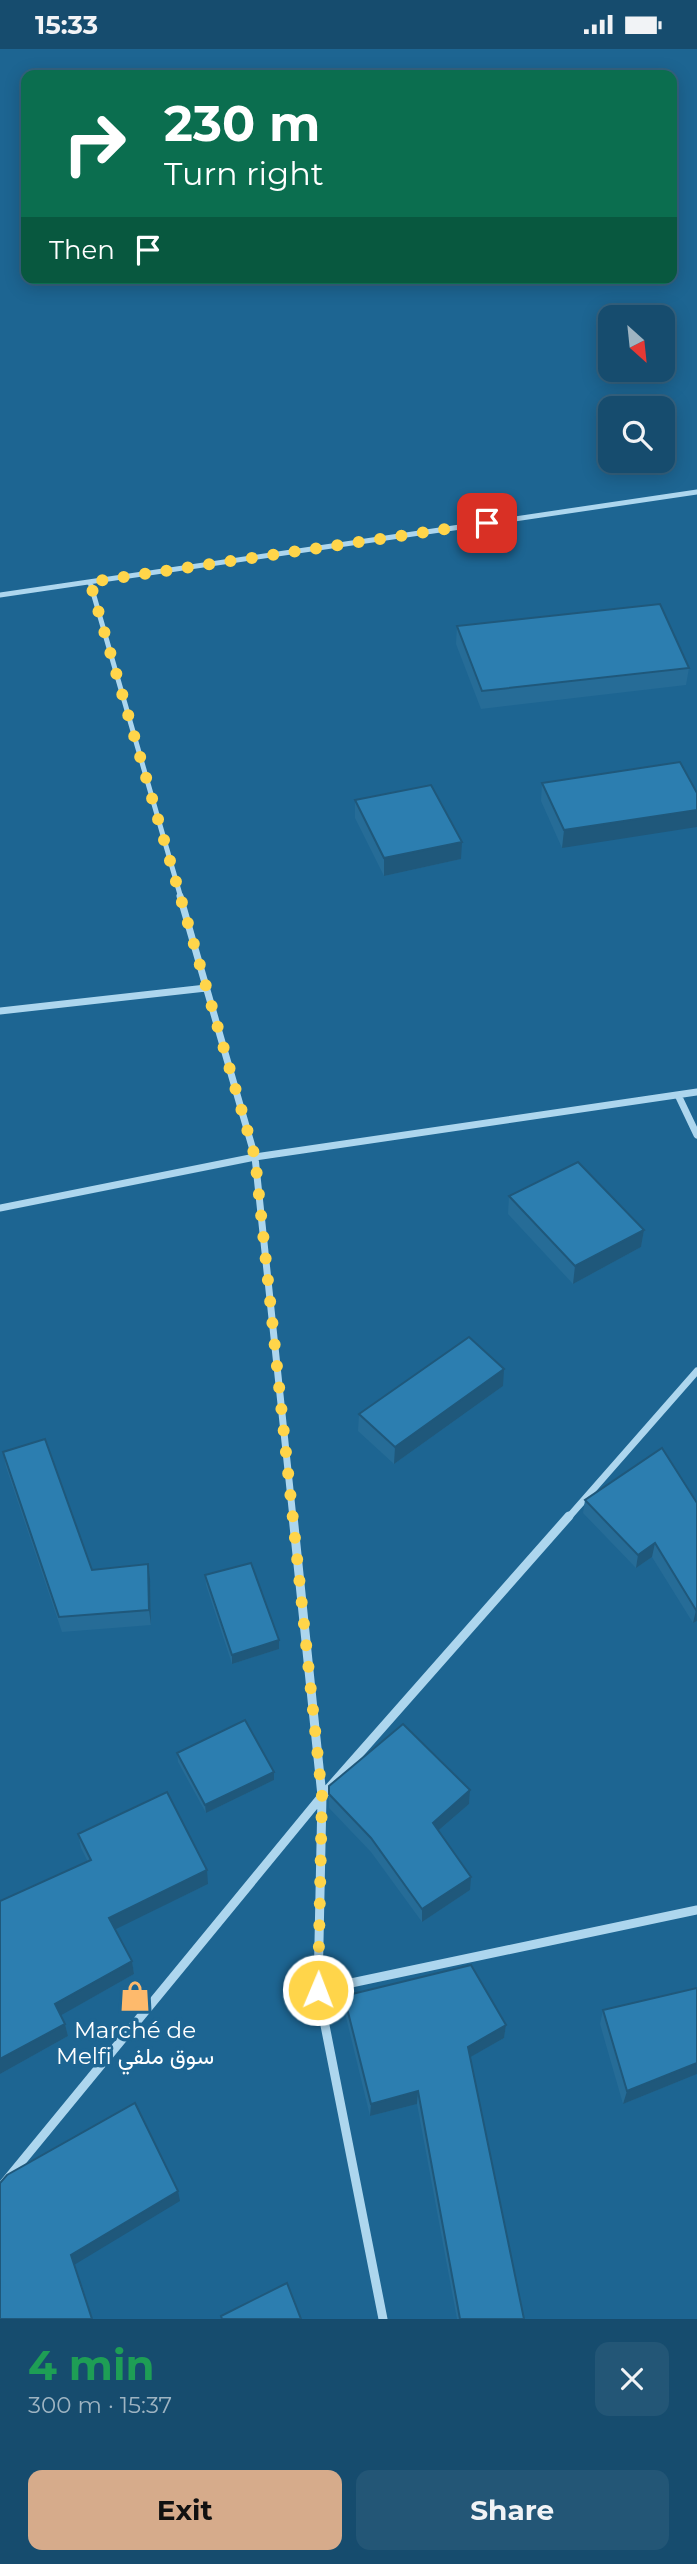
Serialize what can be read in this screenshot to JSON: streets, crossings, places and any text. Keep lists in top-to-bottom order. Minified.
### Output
{"places":{"shop":["Marché de Melfi سوق ملفي"]},"north":"bottom right","page":{"status":"15:33","turn":["230 m","Turn right"],"then":"Then","heading":["4 min","300 m · 15:37"],"buttons":["Exit","Share"]}}
